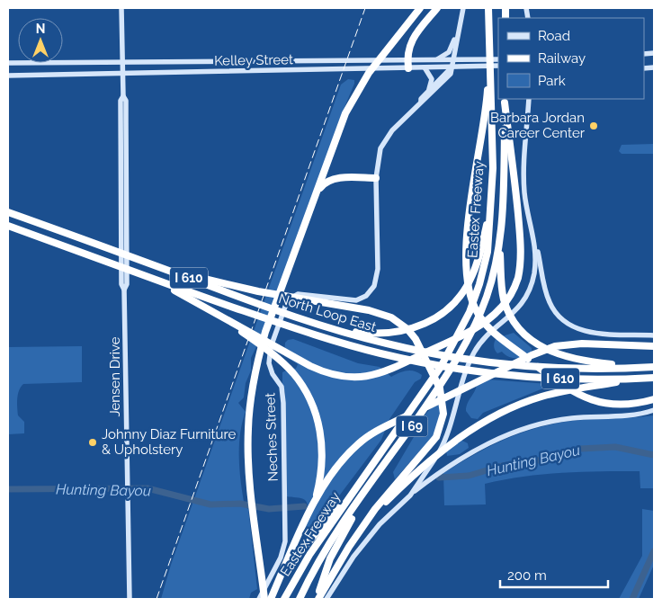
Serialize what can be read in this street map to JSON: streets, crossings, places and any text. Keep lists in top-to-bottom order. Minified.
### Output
{"streets":{"highway":["Eastex Freeway","I 610","North Loop East","I 69"],"main road":["Kelley Street","Jensen Drive","Neches Street"]},"crossings":[["Kelley Street","Jensen Drive"],["Kelley Street","Neches Street"]],"water":["Hunting Bayou"],"places":["Barbara Jordan Career Center","Johnny Diaz Furniture & Upholstery"],"legend":["Road","Railway","Park"],"scale_bar":"200 m","north":"top"}
